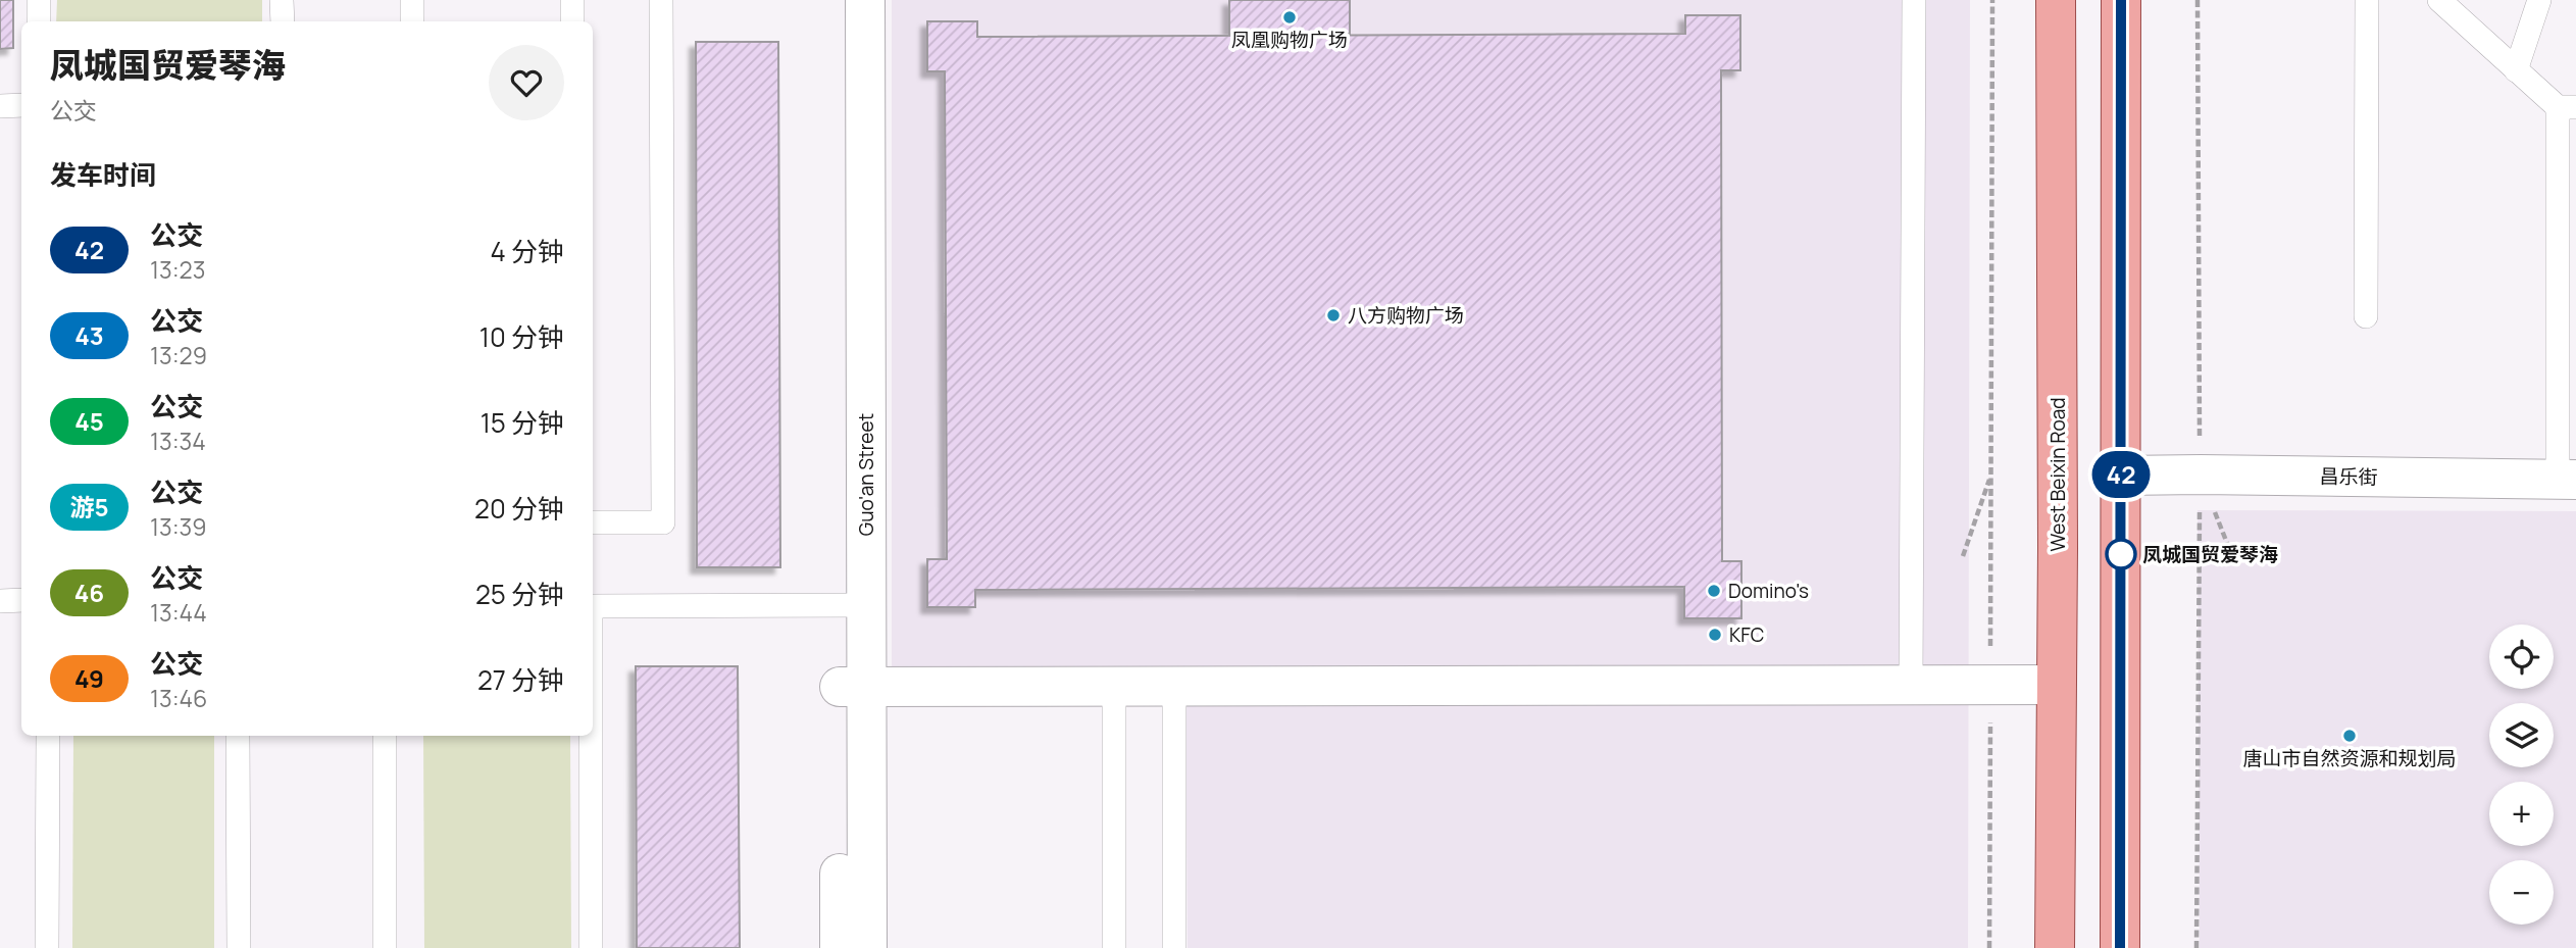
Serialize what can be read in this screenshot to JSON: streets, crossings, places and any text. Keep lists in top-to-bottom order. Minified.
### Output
{"streets":{"main road":["West Beixin Road"],"street":["Guo'an Street","昌乐街"]},"places":["凤凰购物广场","八方购物广场","凤城国贸爱琴海","Domino's","KFC","唐山市自然资源和规划局"],"lines":["bus line 42"],"page":{"on_map":"42","heading":[["凤城国贸爱琴海","公交"],"发车时间"],"list":[{"mark":"42","name":"公交","note":"13:23","value":"4 分钟"},{"mark":"43","name":"公交","note":"13:29","value":"10 分钟"},{"mark":"45","name":"公交","note":"13:34","value":"15 分钟"},{"mark":"游5","name":"公交","note":"13:39","value":"20 分钟"},{"mark":"46","name":"公交","note":"13:44","value":"25 分钟"},{"mark":"49","name":"公交","note":"13:46","value":"27 分钟"}],"map_buttons":["+","−"]}}
